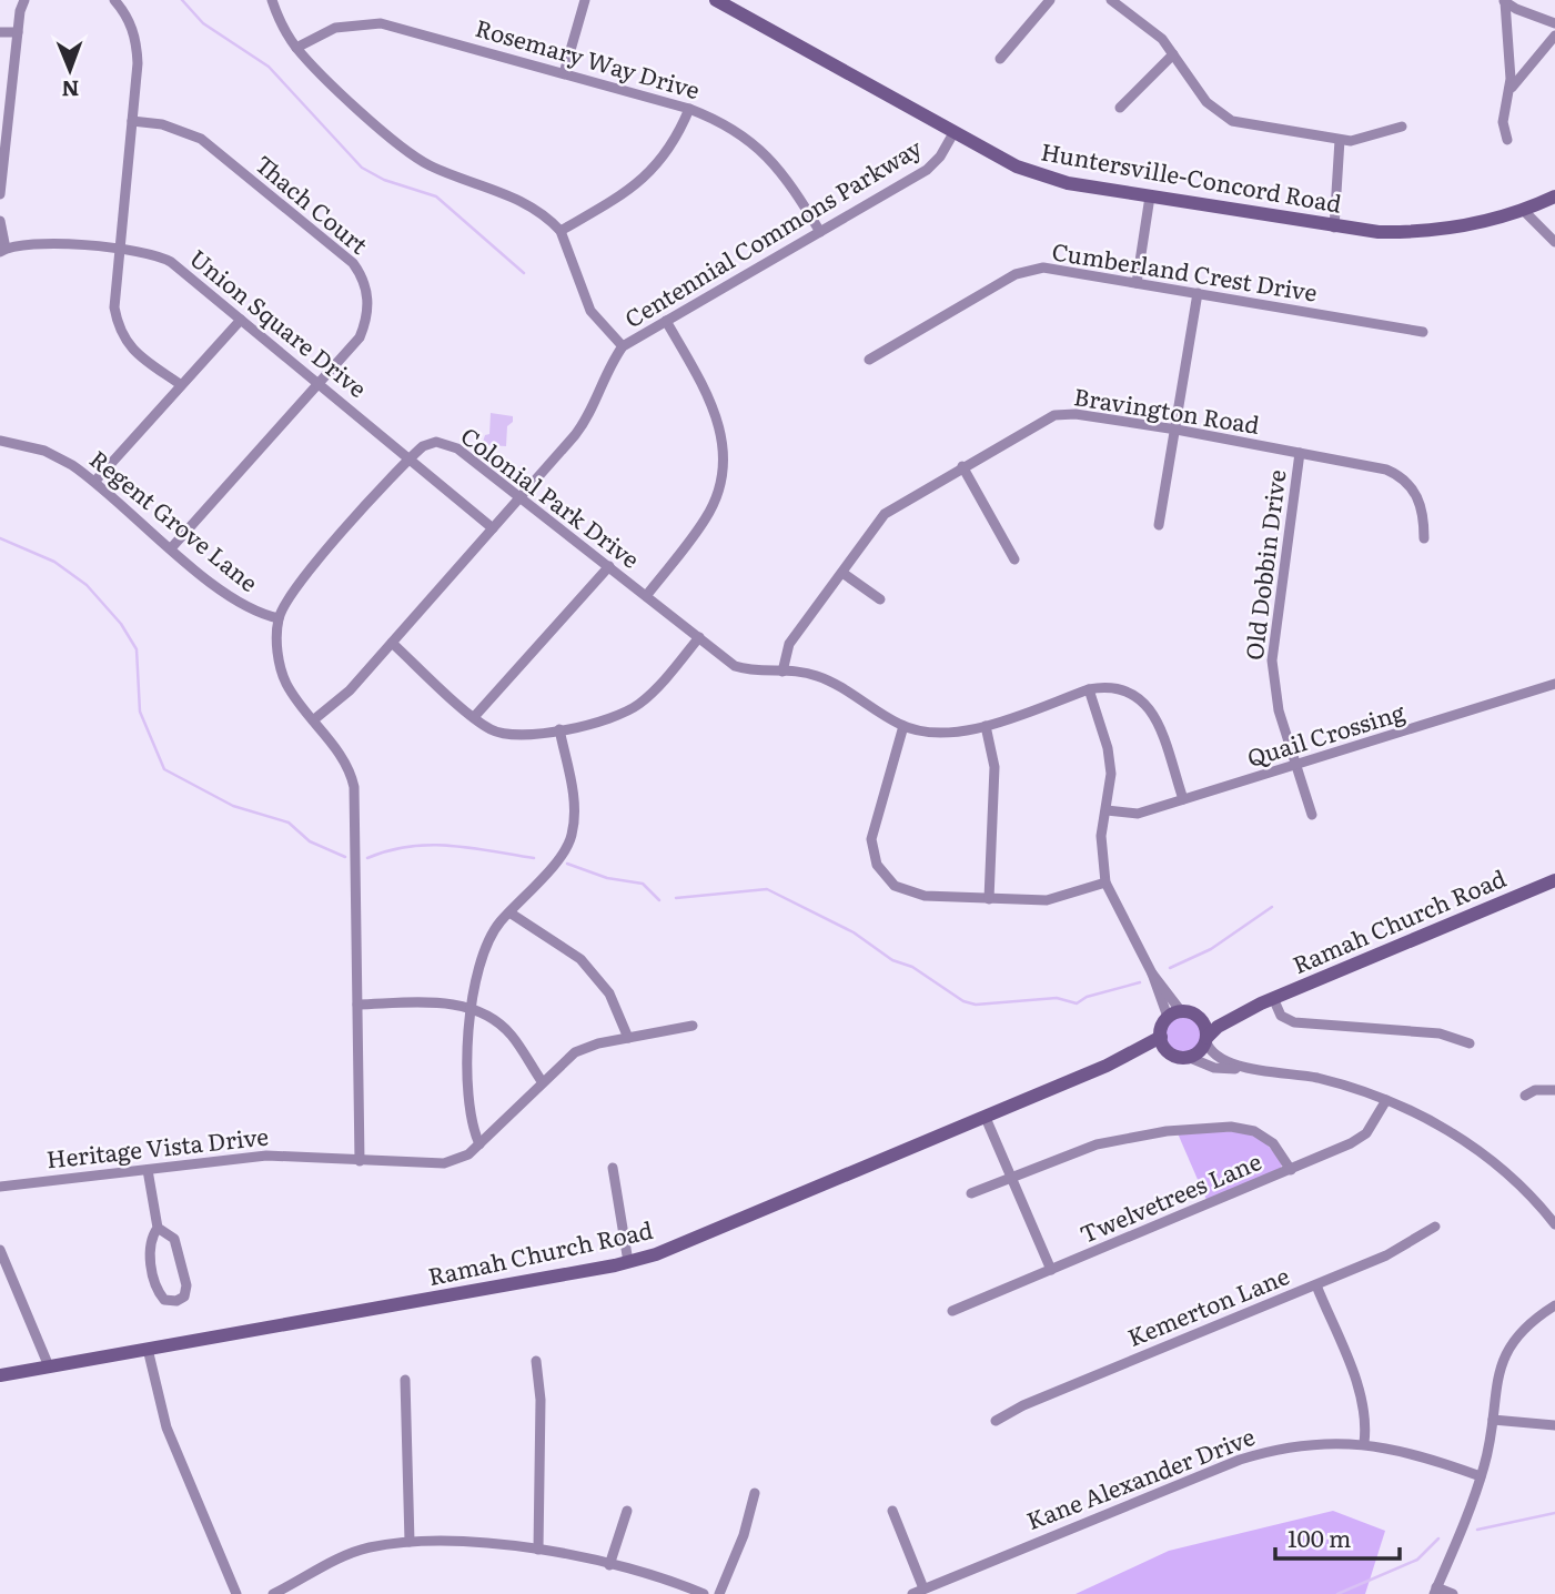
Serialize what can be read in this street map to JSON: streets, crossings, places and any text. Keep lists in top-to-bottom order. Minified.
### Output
{"streets":{"main road":["Huntersville-Concord Road","Ramah Church Road"],"street":["Rosemary Way Drive","Thach Court","Centennial Commons Parkway","Cumberland Crest Drive","Union Square Drive","Bravington Road","Colonial Park Drive","Regent Grove Lane","Old Dobbin Drive","Quail Crossing","Heritage Vista Drive","Twelvetrees Lane","Kemerton Lane","Kane Alexander Drive"]},"crossings":[["Rosemary Way Drive","Centennial Commons Parkway"],["Huntersville-Concord Road","Centennial Commons Parkway"],["Thach Court","Union Square Drive"],["Thach Court","Regent Grove Lane"],["Centennial Commons Parkway","Union Square Drive"],["Centennial Commons Parkway","Colonial Park Drive"],["Union Square Drive","Colonial Park Drive"],["Bravington Road","Colonial Park Drive"],["Bravington Road","Old Dobbin Drive"],["Colonial Park Drive","Regent Grove Lane"],["Colonial Park Drive","Quail Crossing"],["Old Dobbin Drive","Quail Crossing"]],"scale_bar":"100 m","north":"bottom"}
